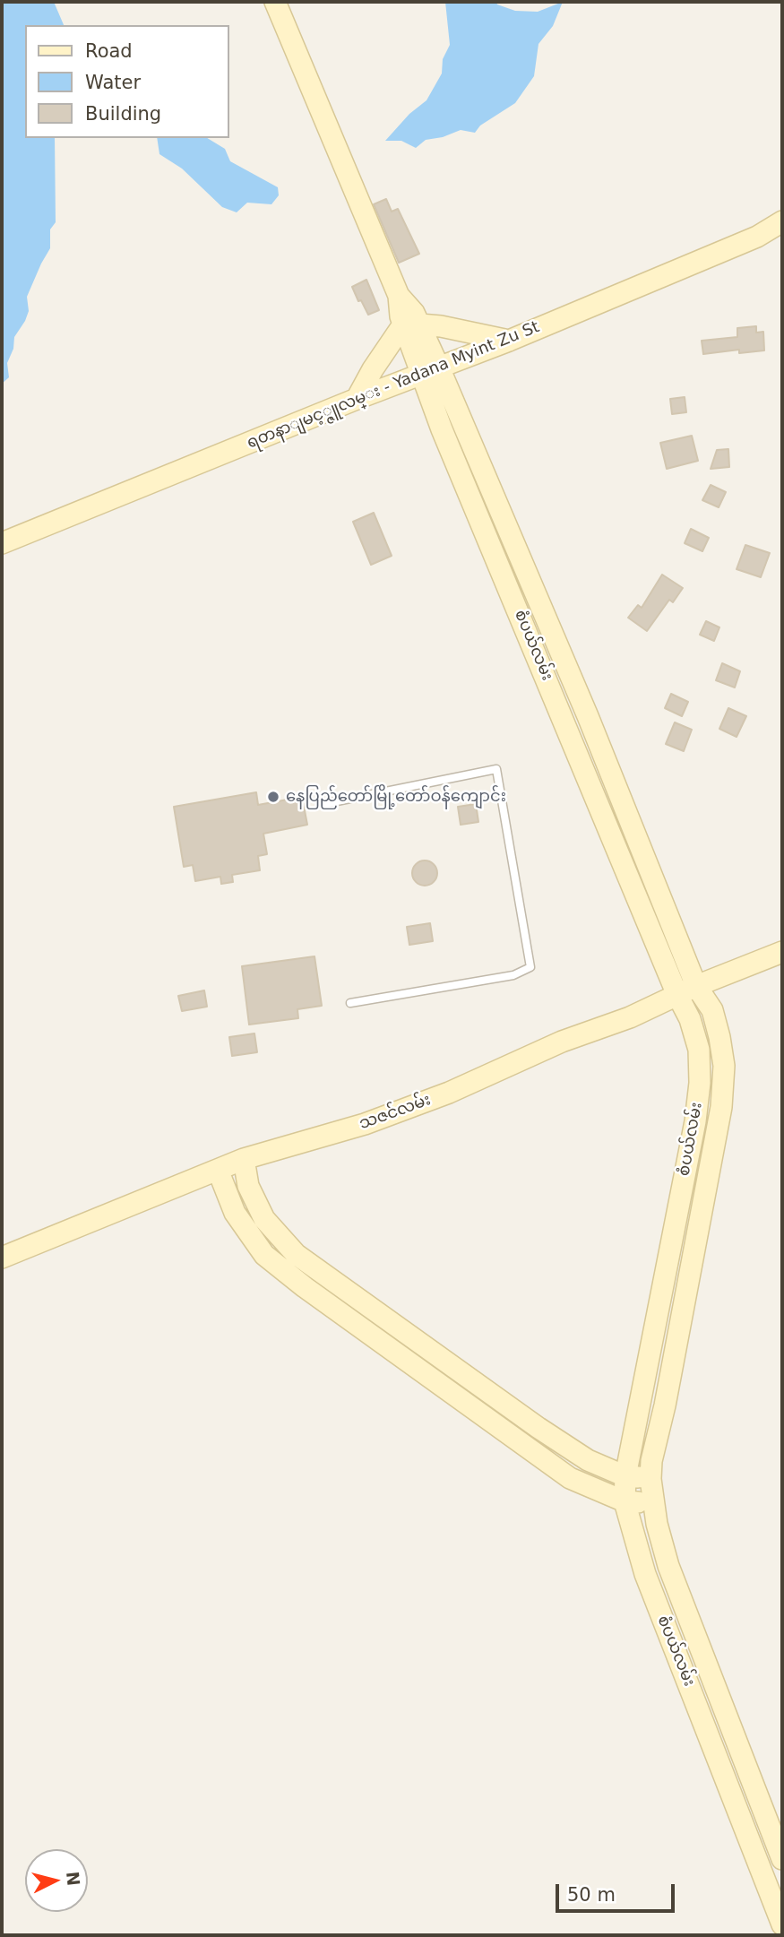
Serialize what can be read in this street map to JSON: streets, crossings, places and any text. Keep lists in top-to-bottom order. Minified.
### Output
{"streets":{"street":["ရတနာျမင့္ဇူလမ္း - Yadana Myint Zu St","စံပယ်လမ်း","သဇင်လမ်း"]},"crossings":[["ရတနာျမင့္ဇူလမ္း - Yadana Myint Zu St","စံပယ်လမ်း"],["စံပယ်လမ်း","သဇင်လမ်း"]],"places":["နေပြည်တော်မြို့တော်ဝန်ကျောင်း"],"legend":["Road","Water","Building"],"scale_bar":"50 m","north":"right"}
